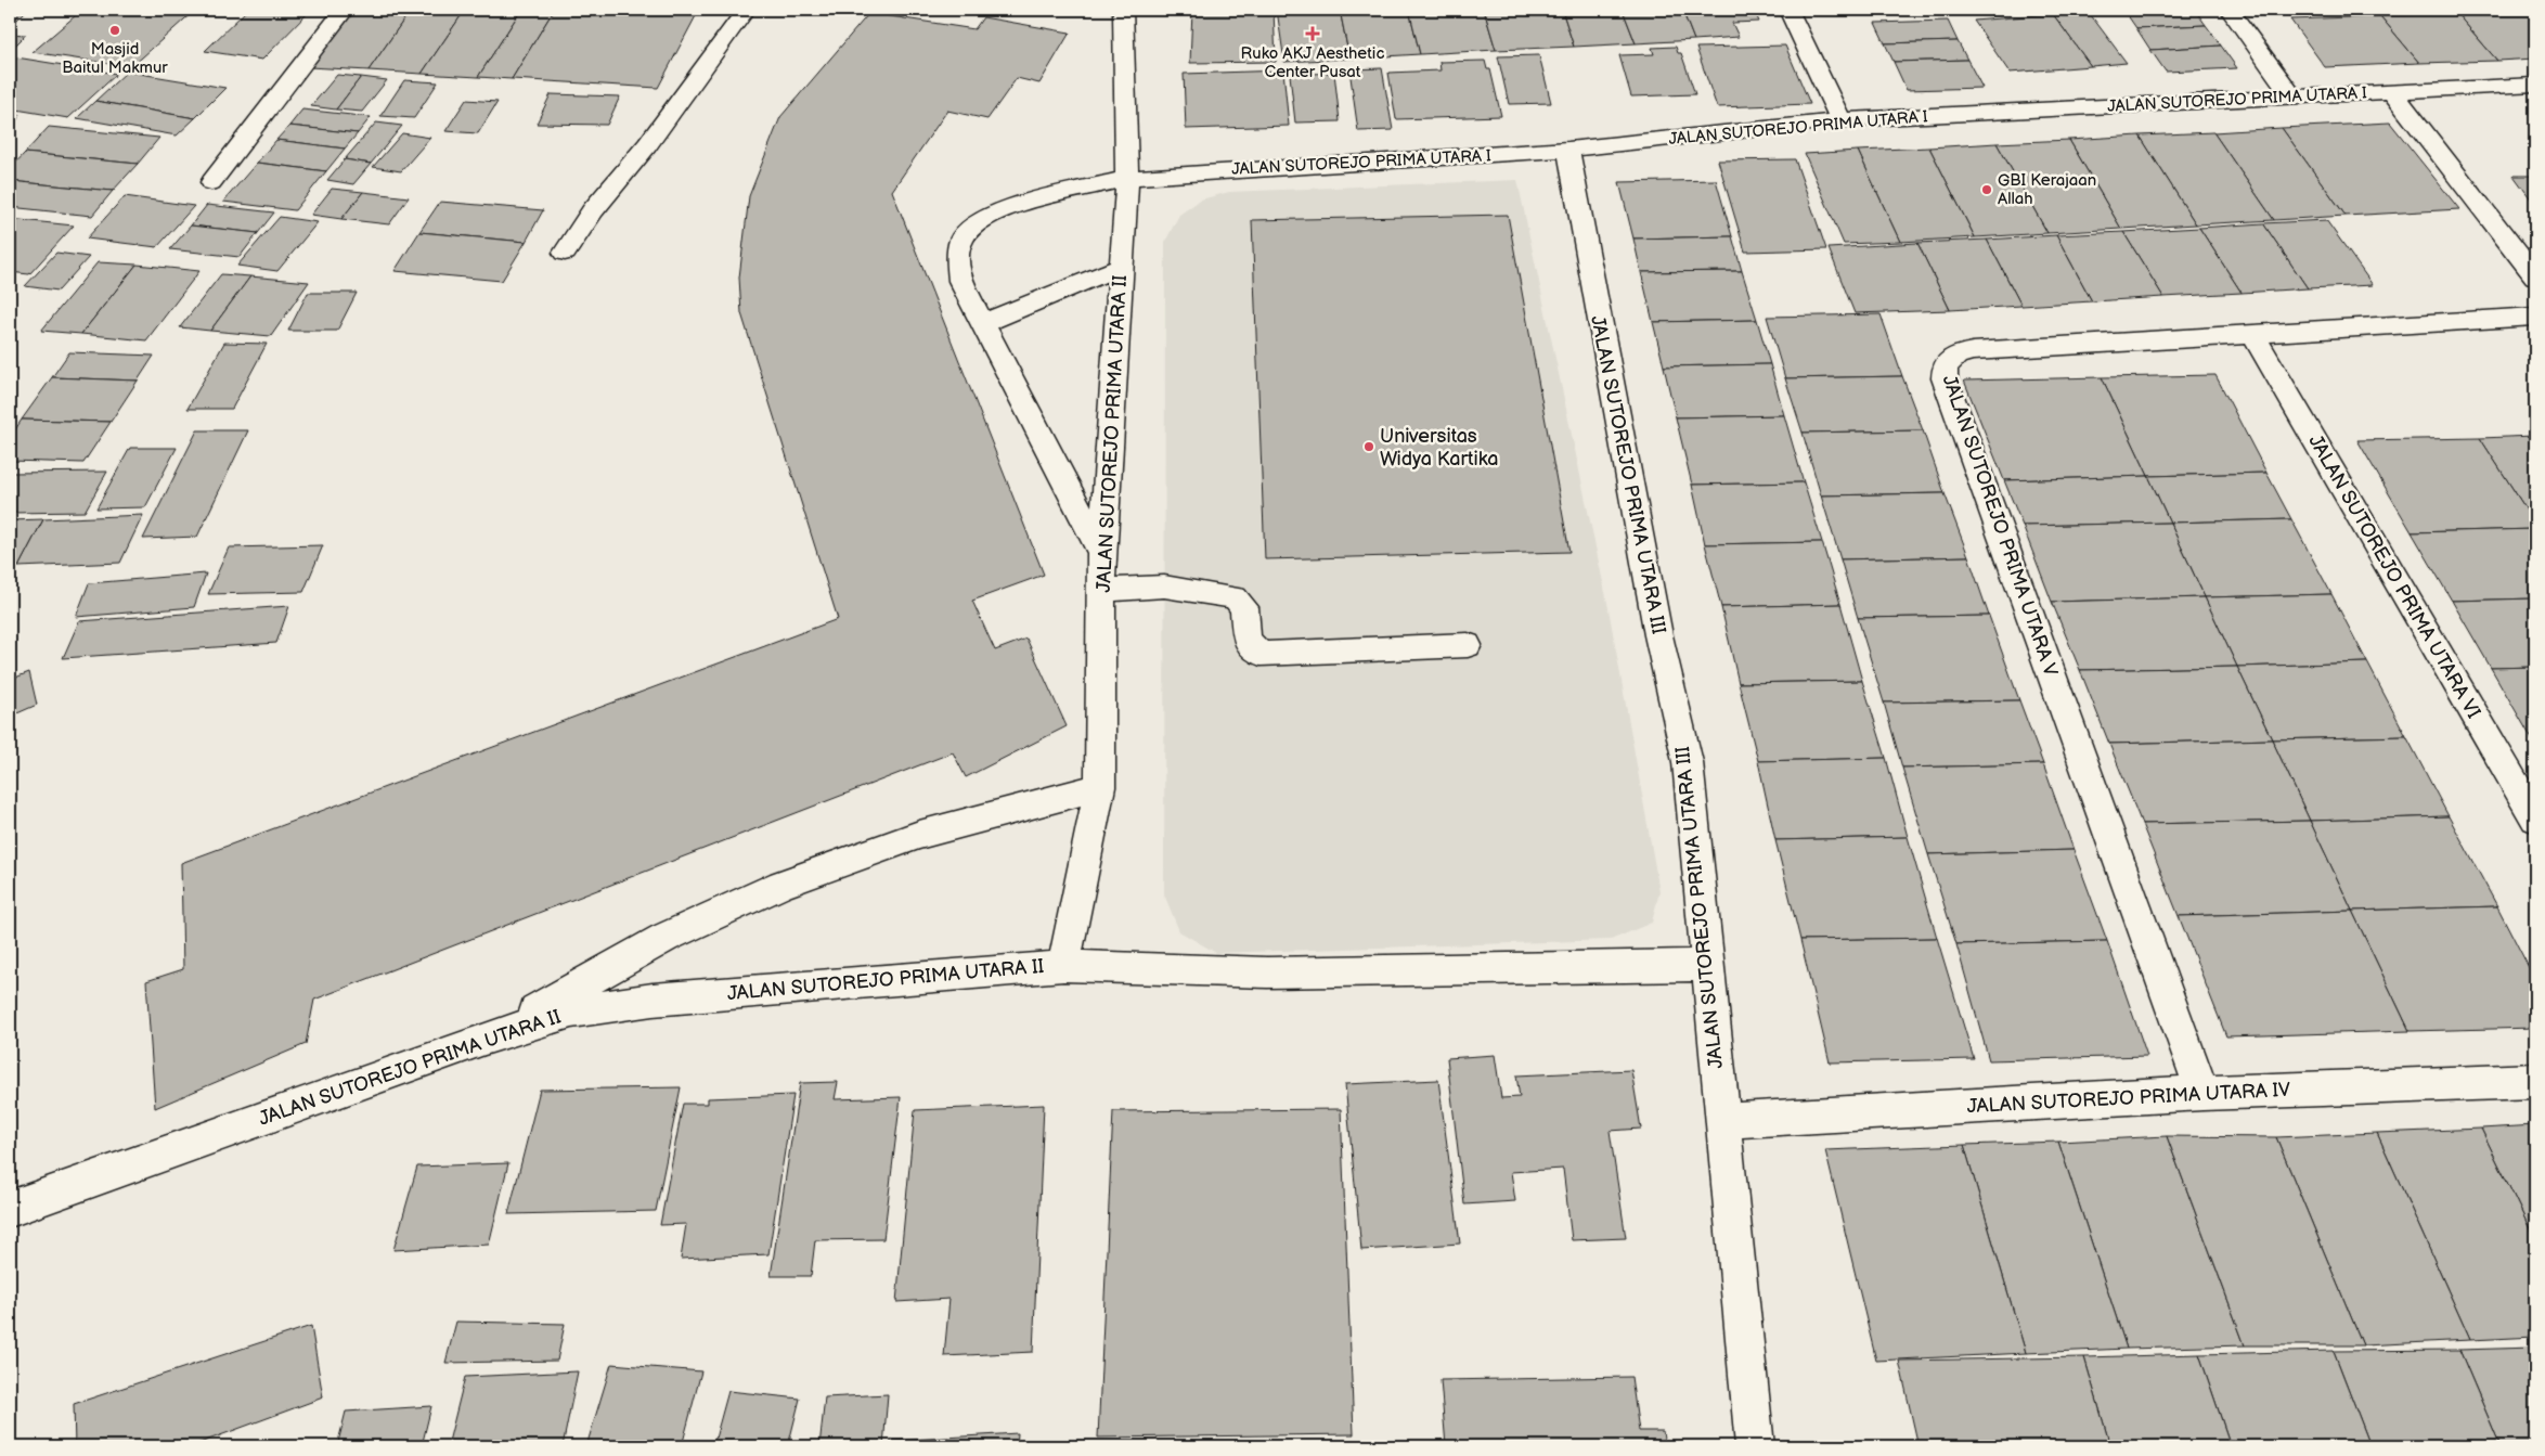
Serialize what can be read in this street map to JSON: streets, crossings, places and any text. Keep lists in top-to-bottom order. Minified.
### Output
{"streets":{"street":["JALAN SUTOREJO PRIMA UTARA I","JALAN SUTOREJO PRIMA UTARA II","JALAN SUTOREJO PRIMA UTARA III","JALAN SUTOREJO PRIMA UTARA V","JALAN SUTOREJO PRIMA UTARA VI","JALAN SUTOREJO PRIMA UTARA IV"]},"crossings":[["JALAN SUTOREJO PRIMA UTARA I","JALAN SUTOREJO PRIMA UTARA II"],["JALAN SUTOREJO PRIMA UTARA I","JALAN SUTOREJO PRIMA UTARA III"],["JALAN SUTOREJO PRIMA UTARA III","JALAN SUTOREJO PRIMA UTARA IV"],["JALAN SUTOREJO PRIMA UTARA V","JALAN SUTOREJO PRIMA UTARA VI"],["JALAN SUTOREJO PRIMA UTARA V","JALAN SUTOREJO PRIMA UTARA IV"]],"places":{"other":["Masjid Baitul Makmur","GBI Kerajaan Allah","Universitas Widya Kartika"],"health":["Ruko AKJ Aesthetic Center Pusat"]}}
